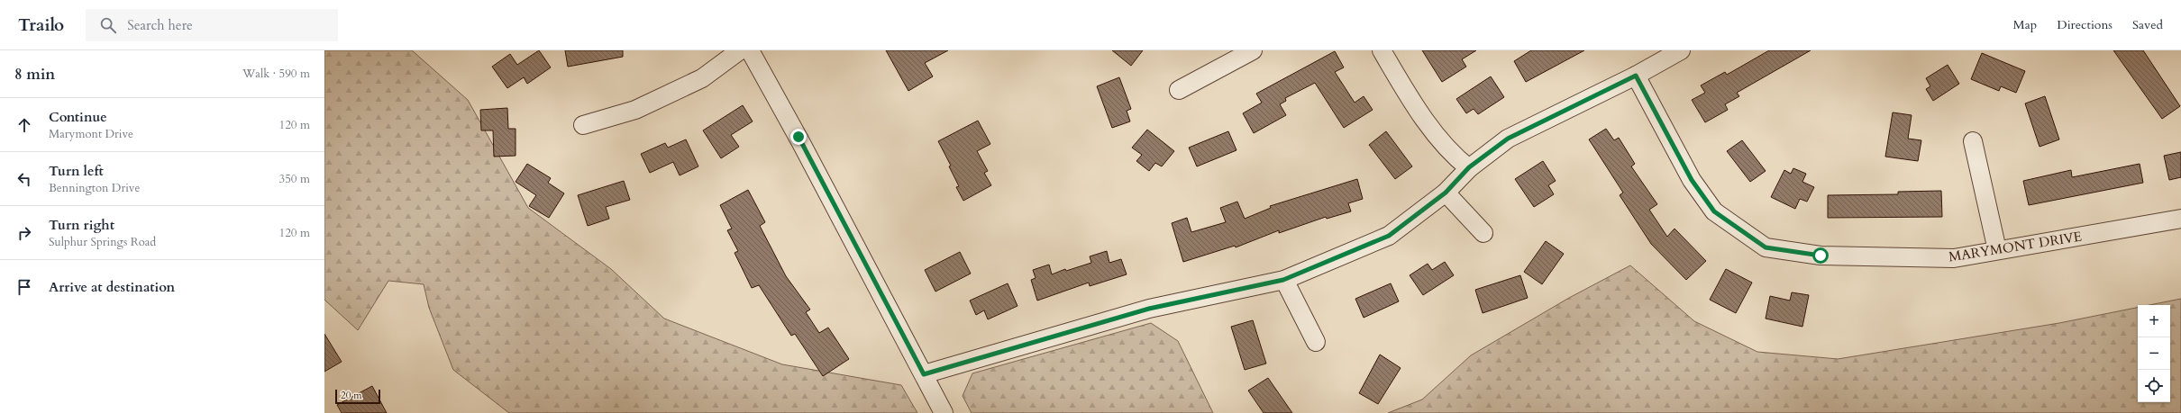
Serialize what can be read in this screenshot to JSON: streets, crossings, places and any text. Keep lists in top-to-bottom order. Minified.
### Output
{"streets":{"street":["MARYMONT DRIVE"]},"scale_bar":"20 m","page":{"header":"Trailo","search":"Search here","nav":["Map","Directions","Saved"],"heading":["8 min","Walk · 590 m"],"list":[["Continue","Marymont Drive","120 m"],["Turn left","Bennington Drive","350 m"],["Turn right","Sulphur Springs Road","120 m"],"Arrive at destination"],"map_buttons":["+","−"],"scale":"20 m"}}
